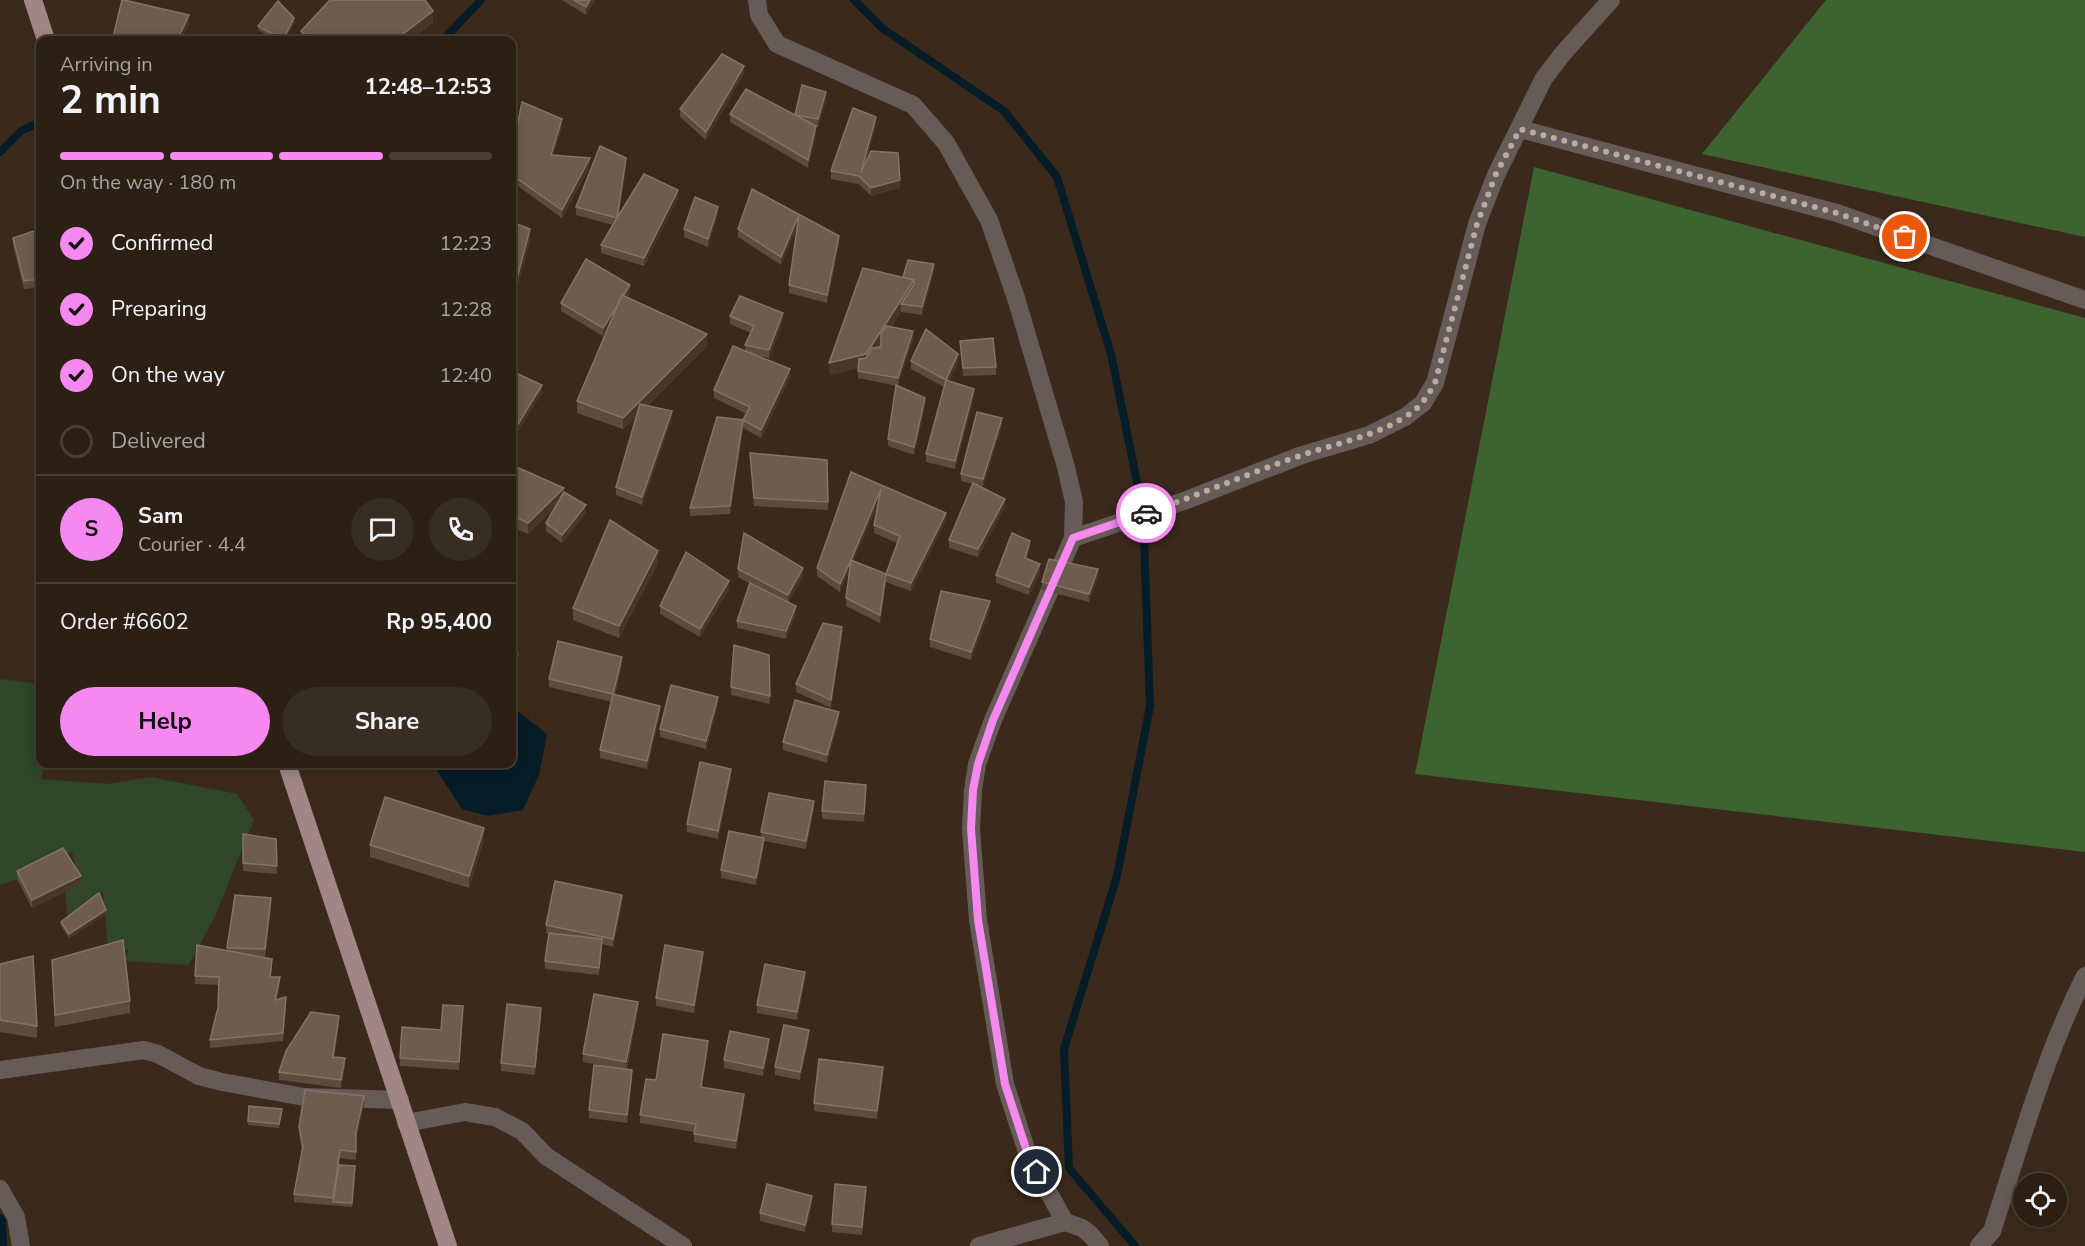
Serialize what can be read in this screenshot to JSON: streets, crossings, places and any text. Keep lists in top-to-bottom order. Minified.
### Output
{"page":{"heading":["2 min","Arriving in","12:48–12:53"],"panel":["Sam","Courier · 4.4","Order #6602","Rp 95,400"],"bar":"On the way · 180 m","list":[["Confirmed","12:23"],["Preparing","12:28"],["On the way","12:40"],"Delivered"],"round":"S","buttons":["Help","Share"]}}
